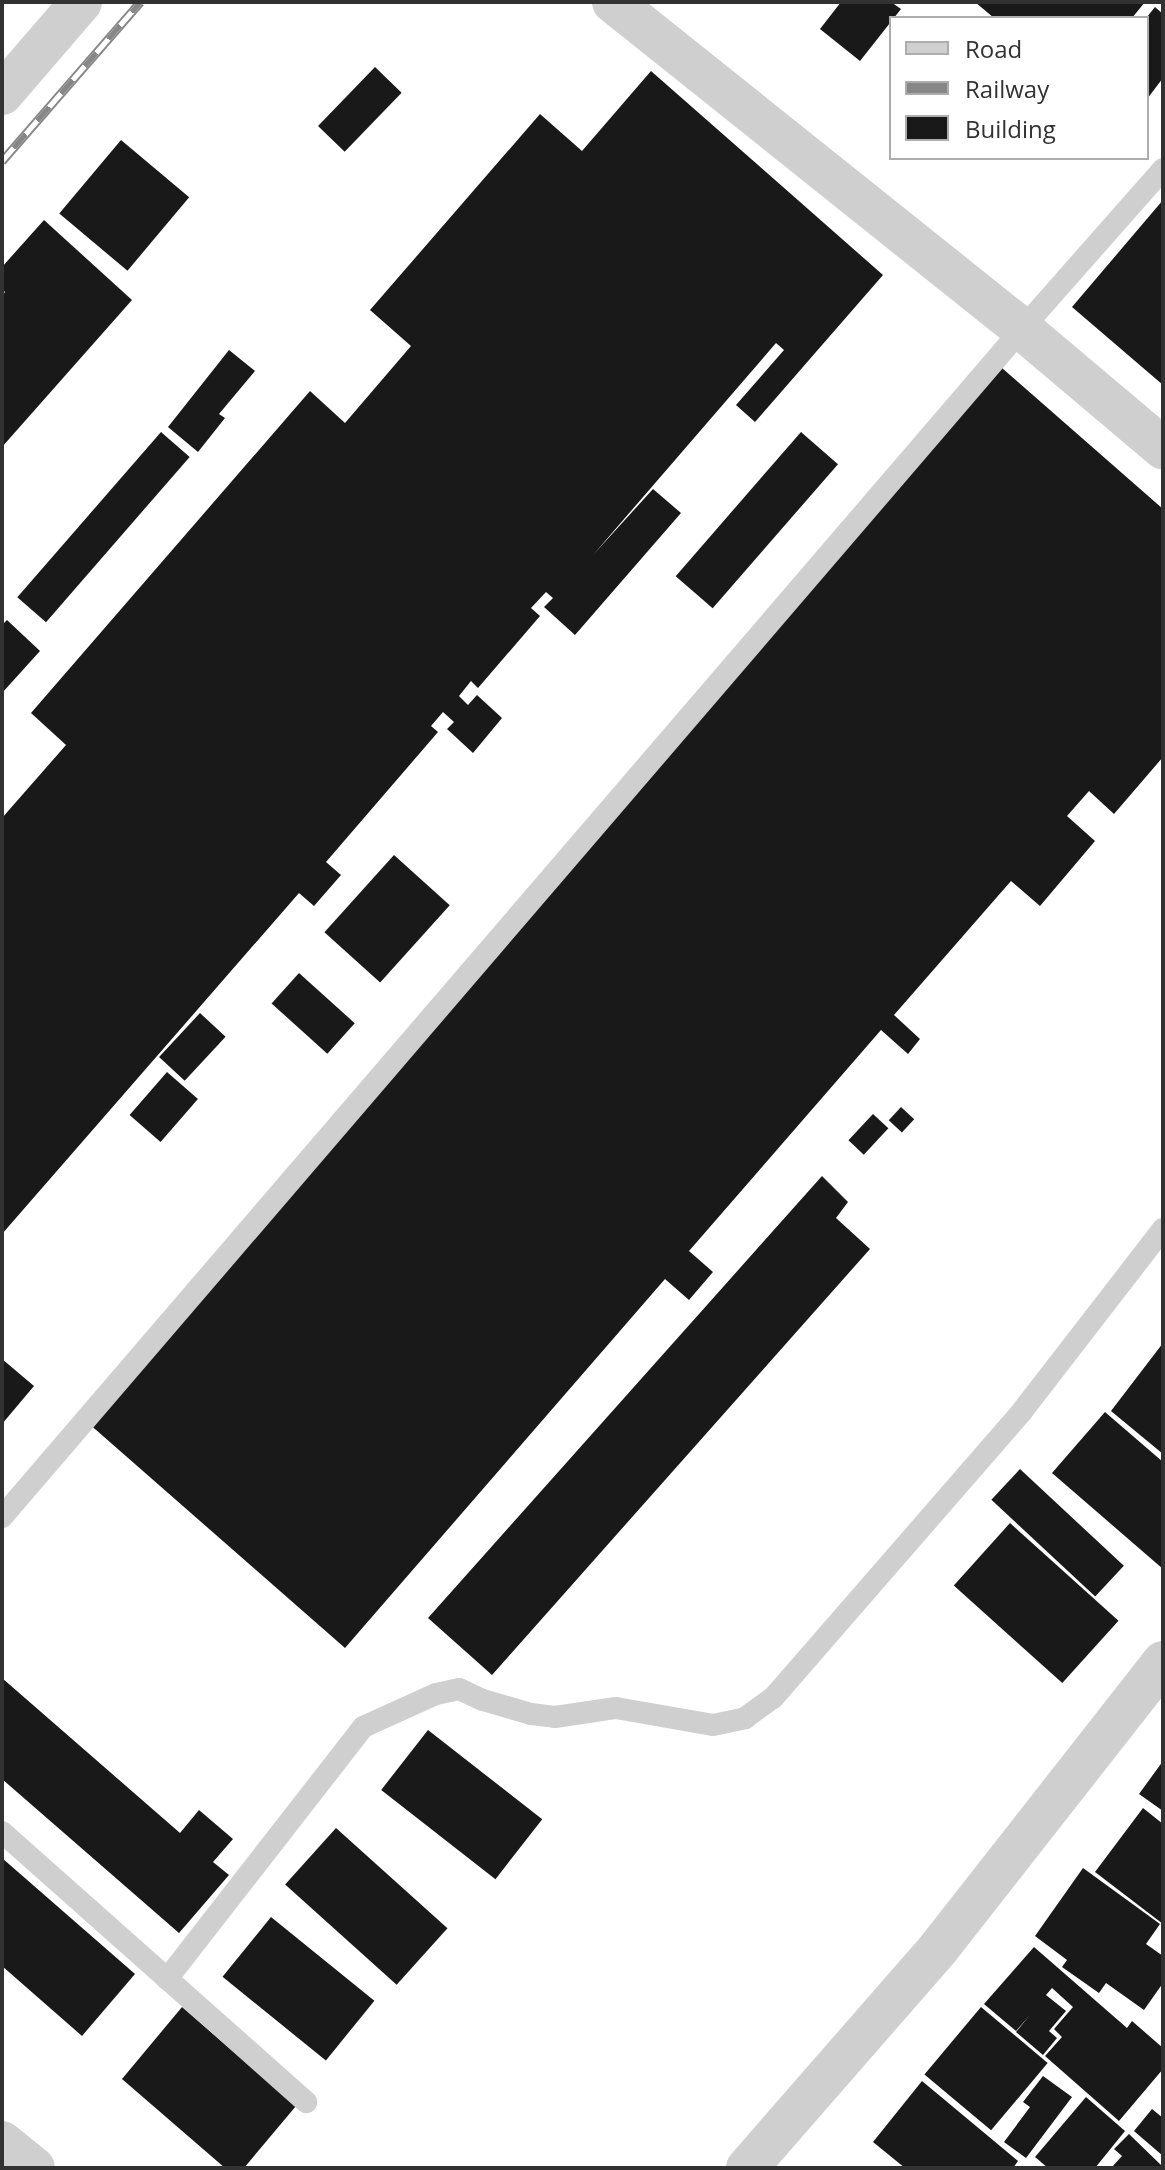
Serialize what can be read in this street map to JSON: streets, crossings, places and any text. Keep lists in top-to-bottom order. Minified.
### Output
{"legend":["Road","Railway","Building"]}
